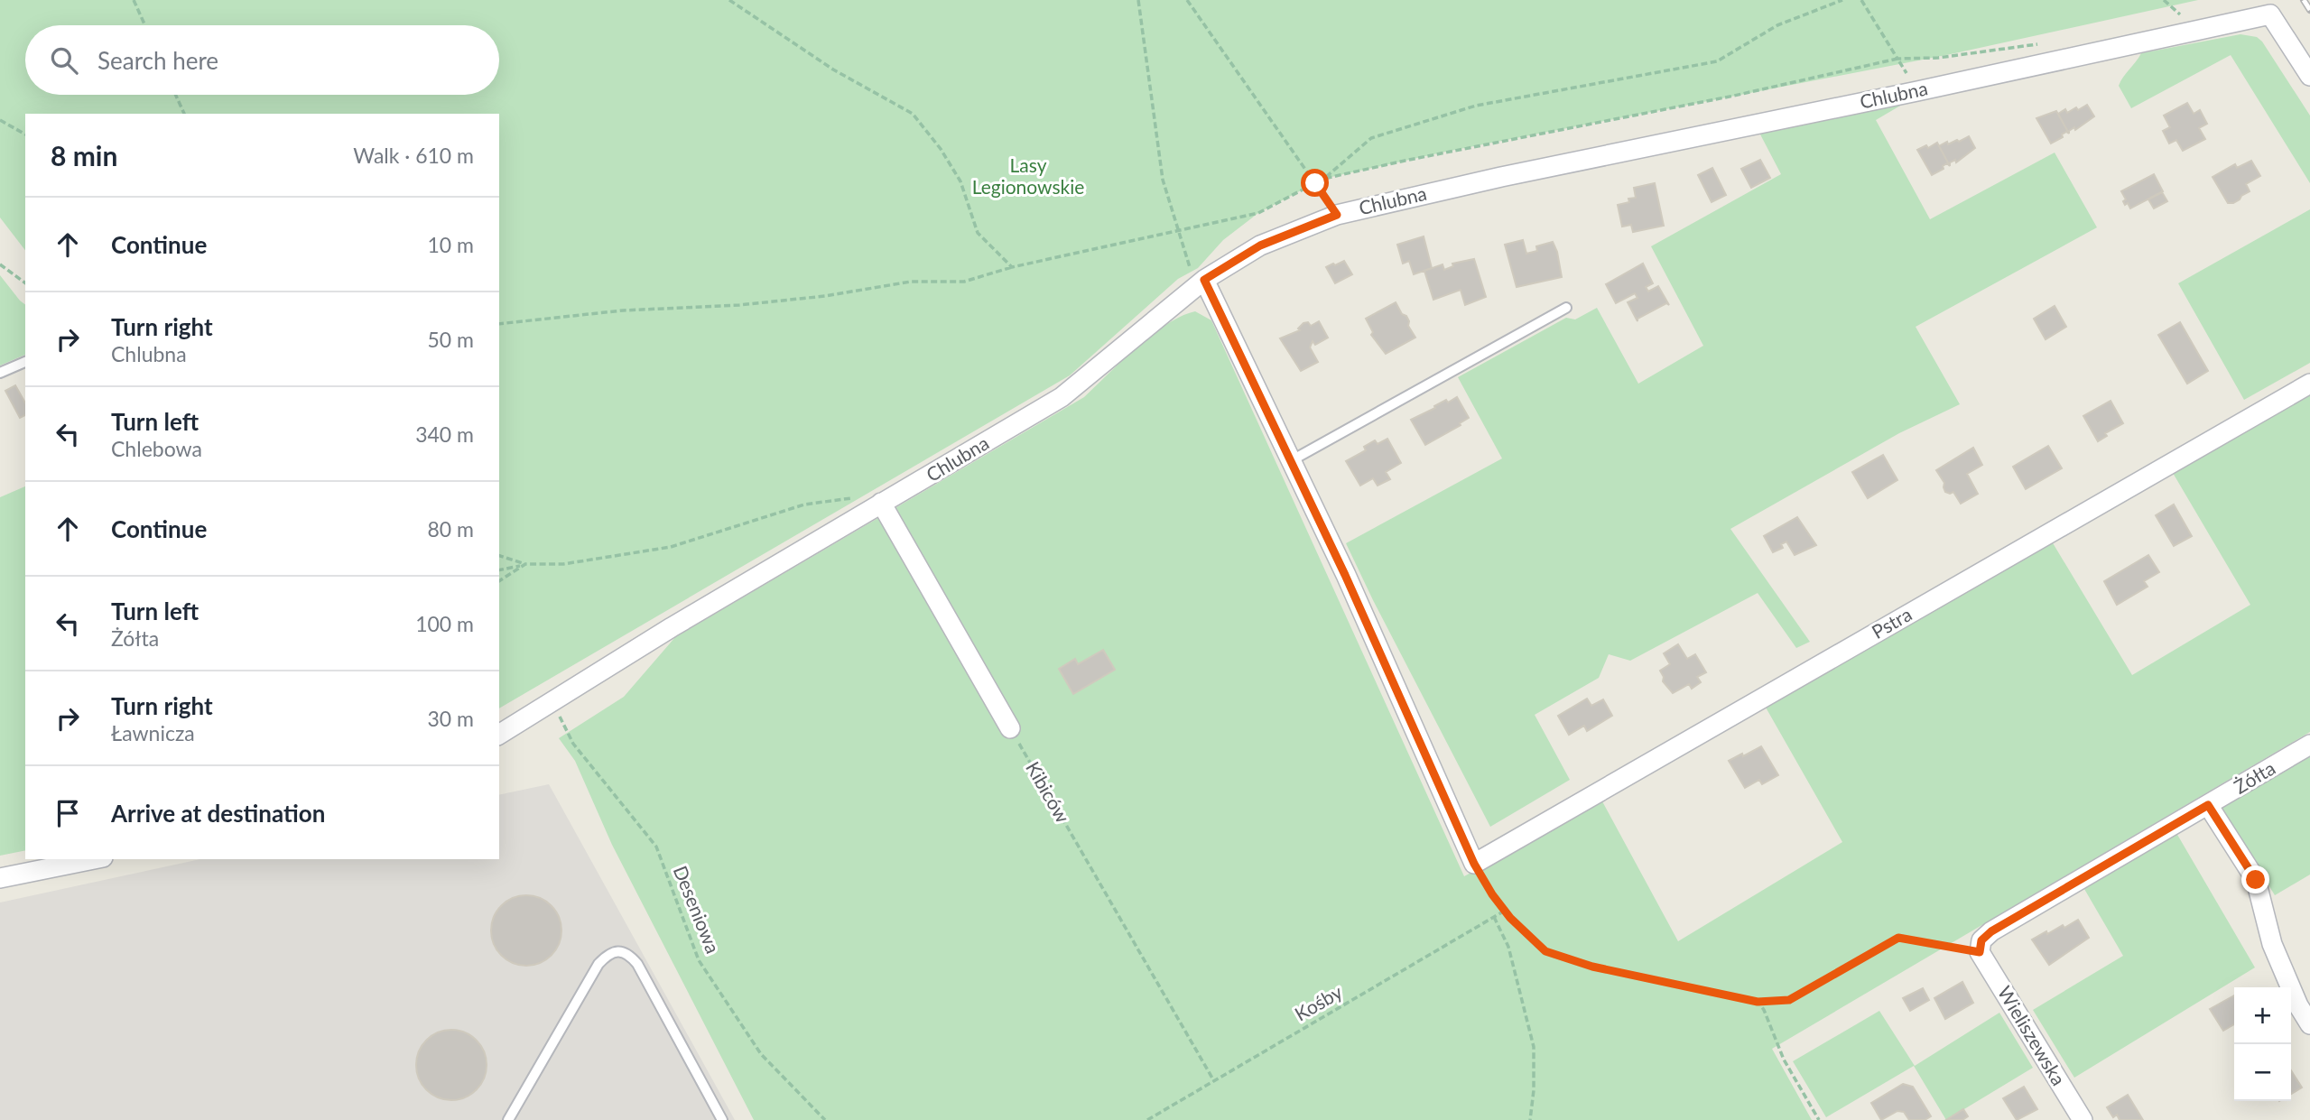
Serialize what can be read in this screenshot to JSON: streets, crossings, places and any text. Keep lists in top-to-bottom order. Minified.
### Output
{"streets":{"street":["Chlubna","Pstra","Żółta","Wieliszewska"],"path":["Kibiców","Deseniowa","Kośby"]},"crossings":[["Chlubna","Deseniowa"],["Żółta","Wieliszewska"],["Kibiców","Kośby"]],"parks":["Lasy Legionowskie"],"page":{"search":"Search here","heading":["8 min","Walk · 610 m"],"list":[["Continue","10 m"],["Turn right","Chlubna","50 m"],["Turn left","Chlebowa","340 m"],["Continue","80 m"],["Turn left","Żółta","100 m"],["Turn right","Ławnicza","30 m"],"Arrive at destination"],"map_buttons":["+","−"]}}
